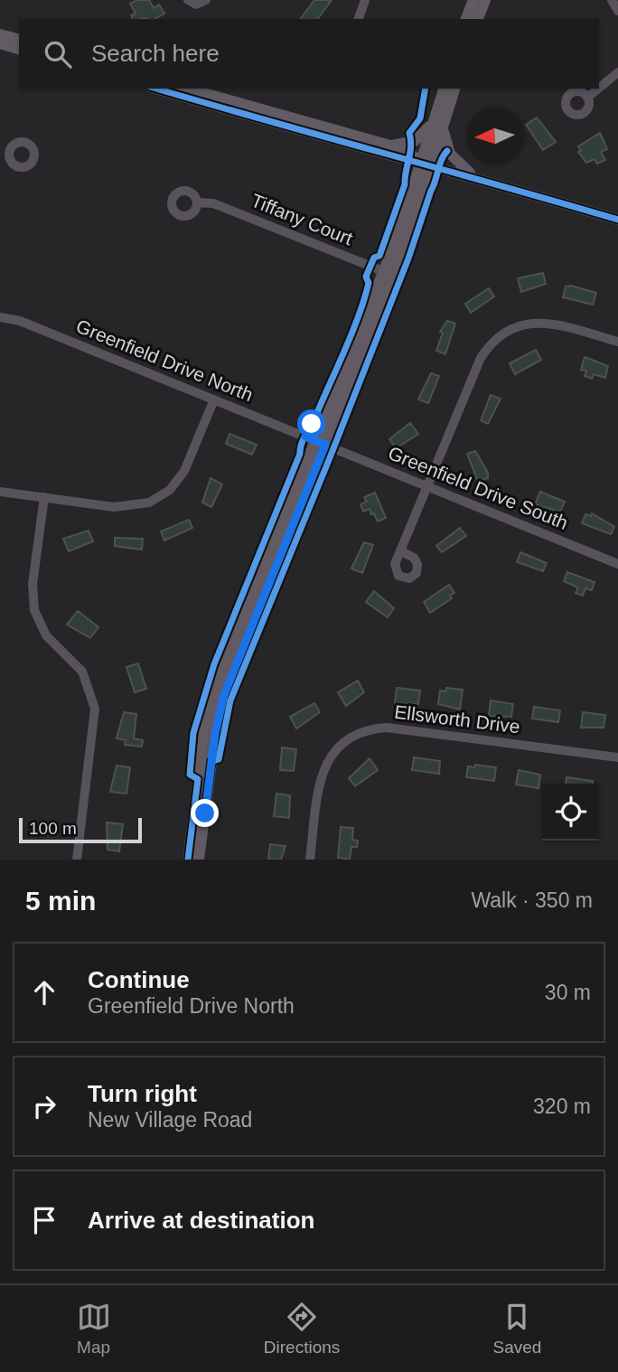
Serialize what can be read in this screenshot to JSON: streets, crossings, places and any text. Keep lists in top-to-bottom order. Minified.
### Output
{"streets":{"street":["Tiffany Court","Greenfield Drive North","Greenfield Drive South","Ellsworth Drive"]},"crossings":[["Greenfield Drive North","Greenfield Drive South"]],"scale_bar":"100 m","north":"left","page":{"search":"Search here","scale":"100 m","heading":["5 min","Walk · 350 m"],"list":[["Continue","Greenfield Drive North","30 m"],["Turn right","New Village Road","320 m"],"Arrive at destination"],"nav":["Map","Directions","Saved"]}}
